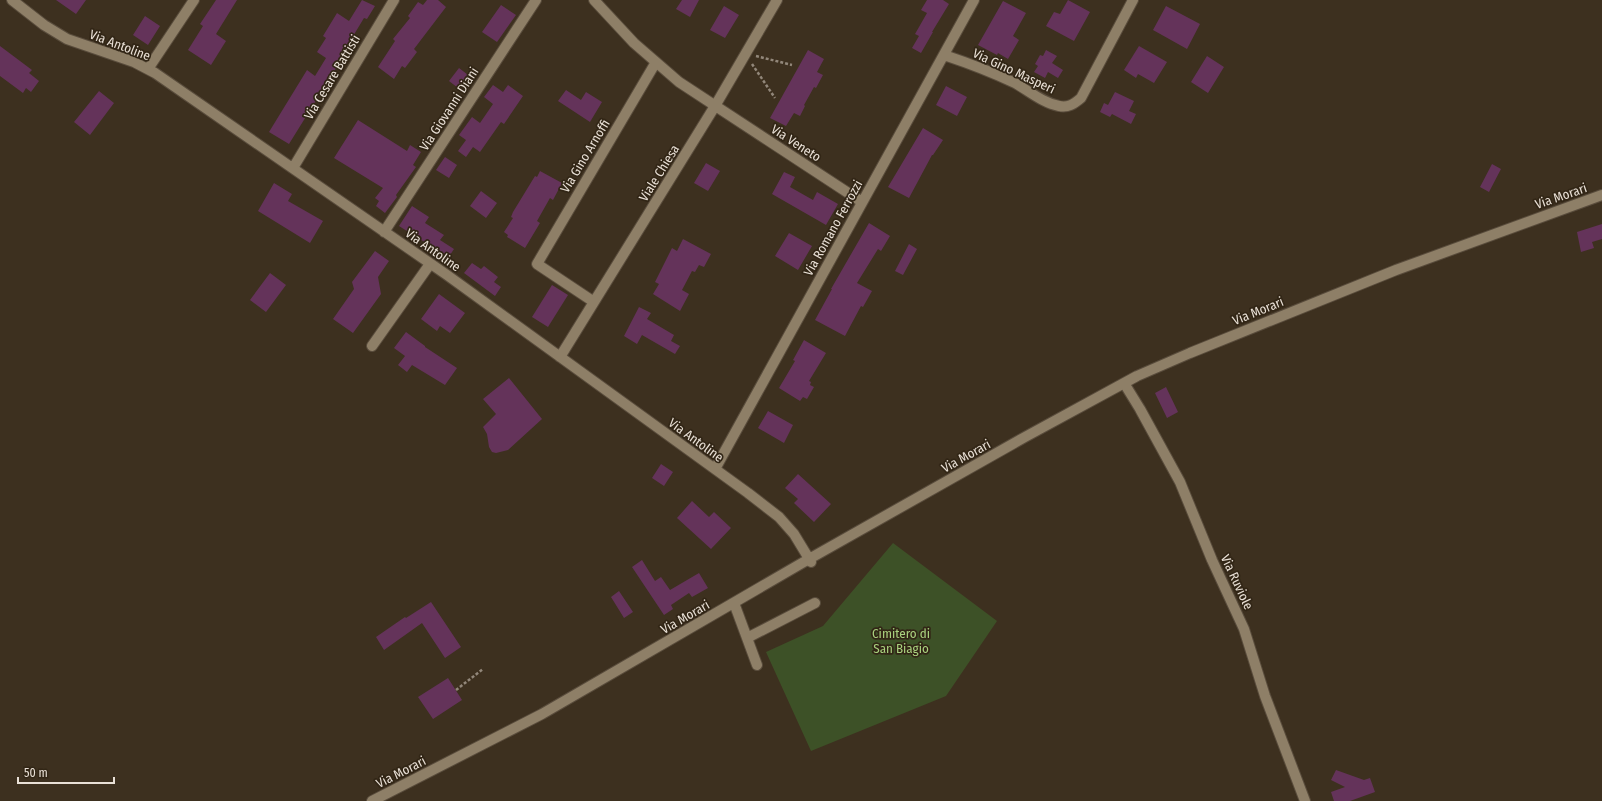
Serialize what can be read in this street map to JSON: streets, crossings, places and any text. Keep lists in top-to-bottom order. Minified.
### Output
{"streets":{"street":["Via Antoline","Via Gino Masperi","Via Cesare Battisti","Via Giovanni Diani","Via Veneto","Via Gino Arnoffi","Viale Chiesa","Via Morari","Via Romano Ferrozzi","Via Ruviole"]},"crossings":[["Via Antoline","Via Cesare Battisti"],["Via Antoline","Via Giovanni Diani"],["Via Antoline","Viale Chiesa"],["Via Antoline","Via Morari"],["Via Antoline","Via Romano Ferrozzi"],["Via Gino Masperi","Via Romano Ferrozzi"],["Via Veneto","Via Gino Arnoffi"],["Via Veneto","Viale Chiesa"],["Via Veneto","Via Romano Ferrozzi"],["Via Gino Arnoffi","Viale Chiesa"],["Via Morari","Via Ruviole"]],"parks":["Cimitero di San Biagio"],"scale_bar":"50 m"}
